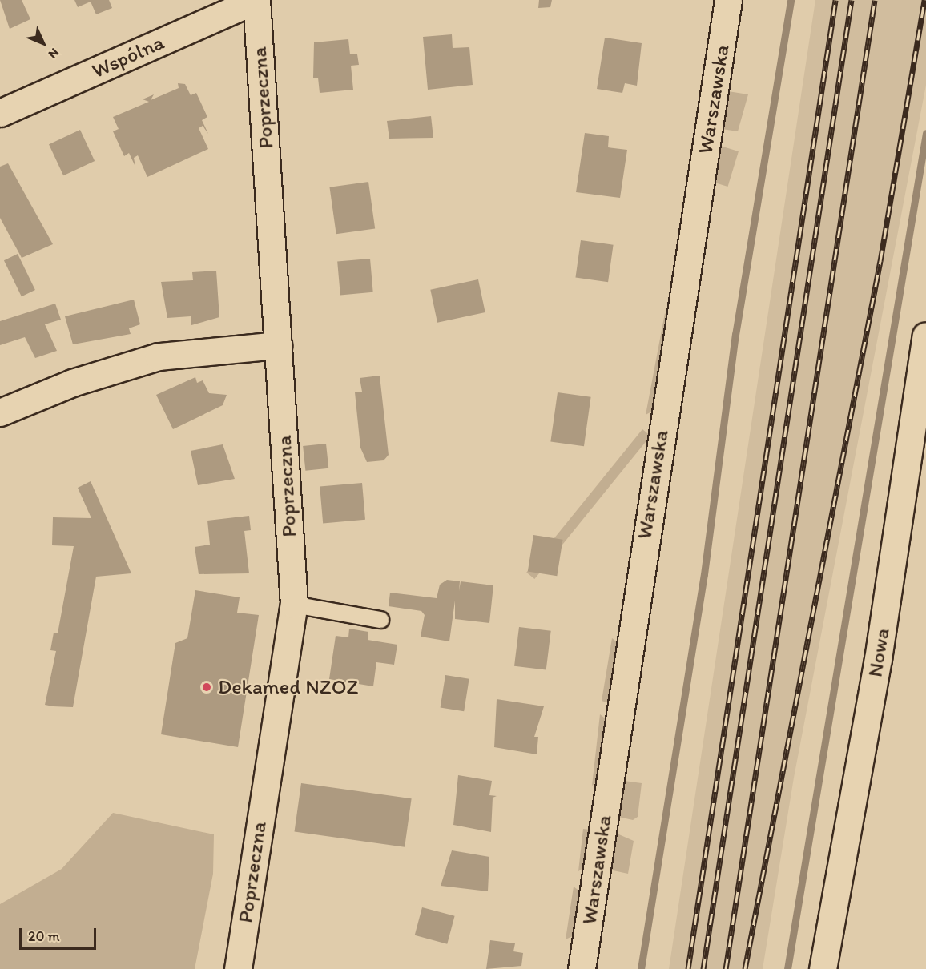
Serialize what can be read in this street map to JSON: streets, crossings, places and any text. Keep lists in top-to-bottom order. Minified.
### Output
{"streets":{"street":["Wspólna","Poprzeczna","Warszawska","Nowa"]},"crossings":[["Wspólna","Poprzeczna"]],"places":["Dekamed NZOZ"],"scale_bar":"20 m","north":"bottom right"}
